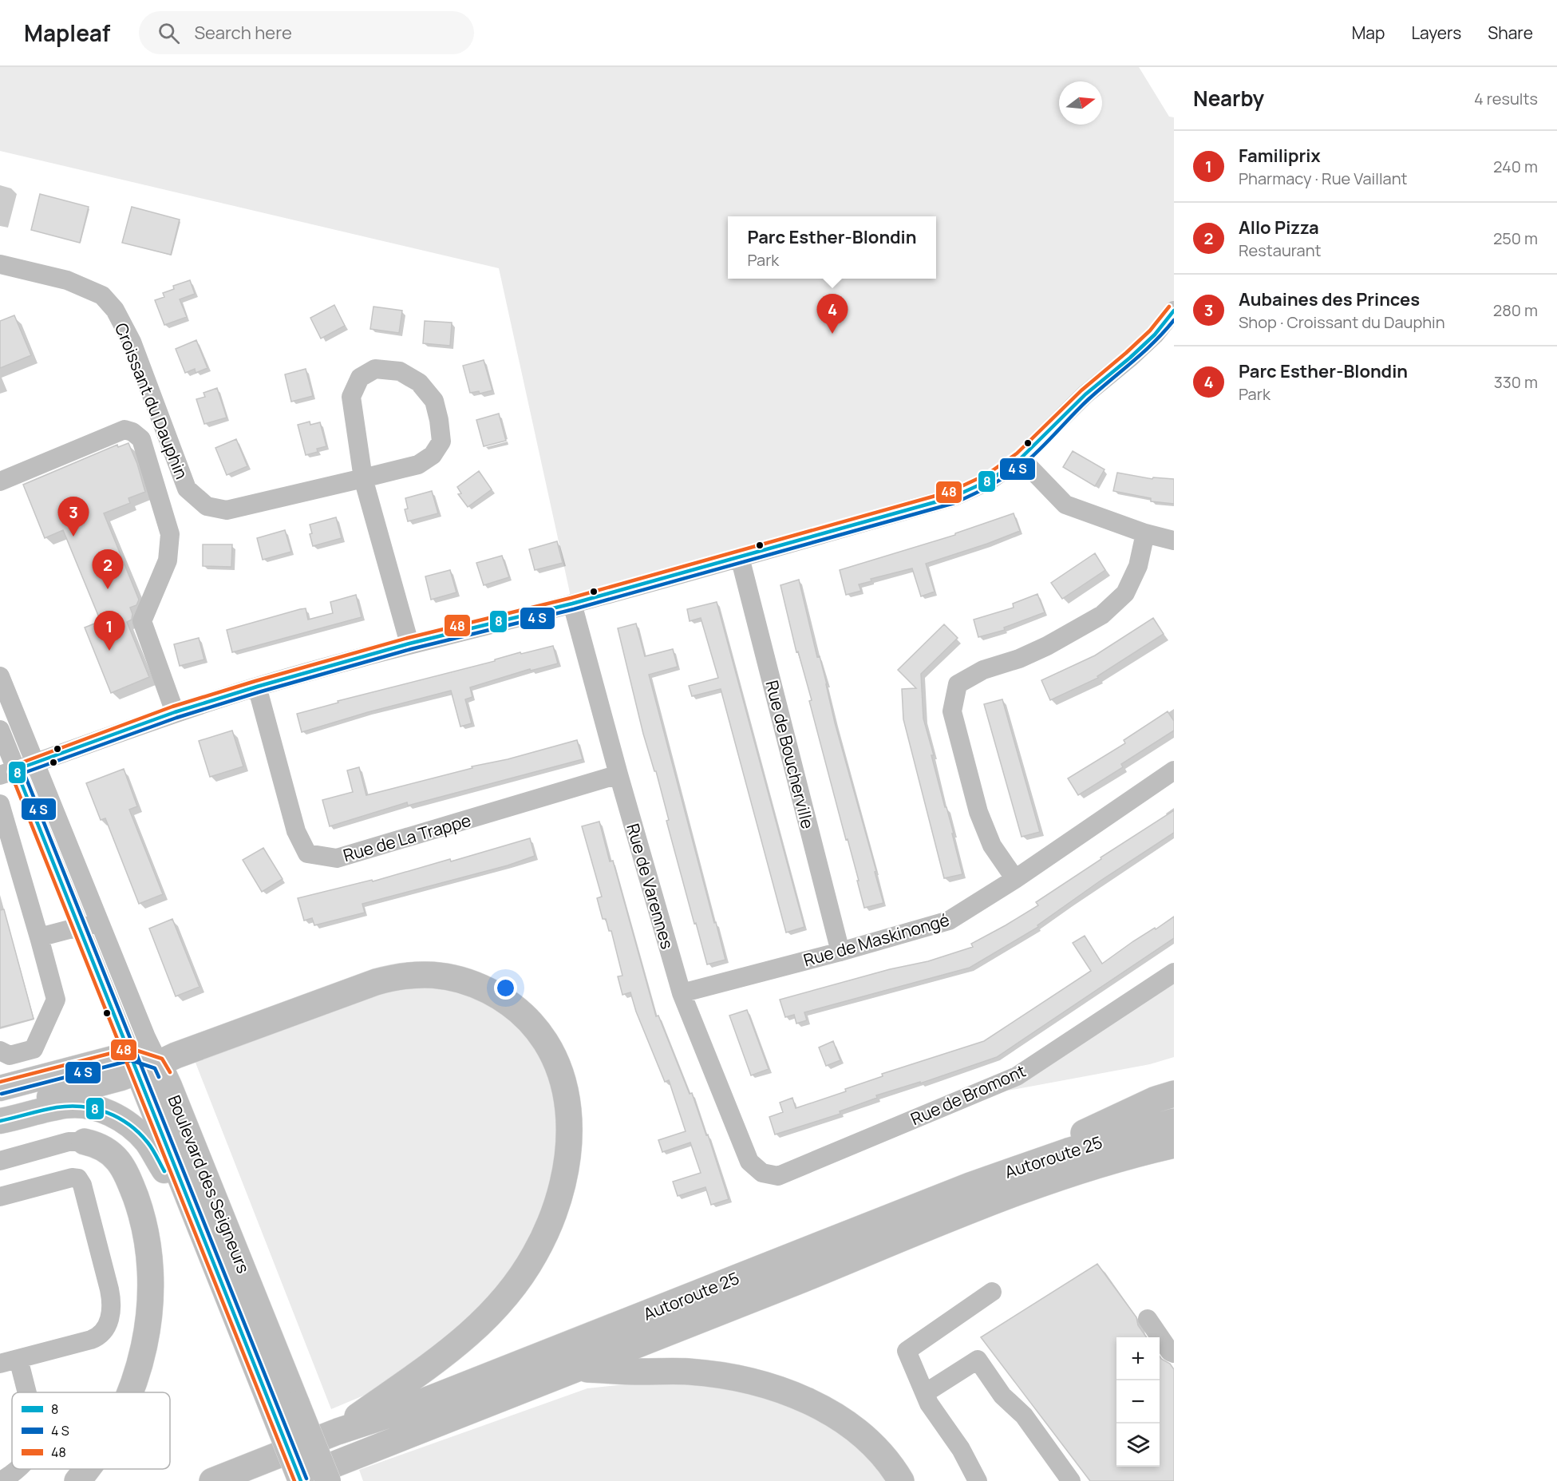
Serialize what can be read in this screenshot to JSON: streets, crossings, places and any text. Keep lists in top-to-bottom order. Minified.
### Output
{"streets":{"highway":["Autoroute 25"],"main road":["Boulevard des Seigneurs"],"street":["Croissant du Dauphin","Rue de Boucherville","Rue de La Trappe","Rue de Varennes","Rue de Maskinongé","Rue de Bromont"]},"crossings":[["Rue de Boucherville","Rue de Maskinongé"],["Rue de La Trappe","Rue de Varennes"],["Rue de Varennes","Rue de Maskinongé"],["Rue de Varennes","Rue de Bromont"]],"lines":["transit line 48","transit line 8"],"legend":["8","4 S","48"],"north":"right","page":{"header":"Mapleaf","search":"Search here","nav":["Map","Layers","Share"],"heading":["Nearby","4 results"],"list":[{"mark":"1","name":"Familiprix","note":"Pharmacy · Rue Vaillant","value":"240 m"},{"mark":"2","name":"Allo Pizza","note":"Restaurant","value":"250 m"},{"mark":"3","name":"Aubaines des Princes","note":"Shop · Croissant du Dauphin","value":"280 m"},{"mark":"4","name":"Parc Esther-Blondin","note":"Park","value":"330 m"}],"popup":["Parc Esther-Blondin","Park"],"pins":["4","3","2","1"],"map_buttons":["+","−"]}}
